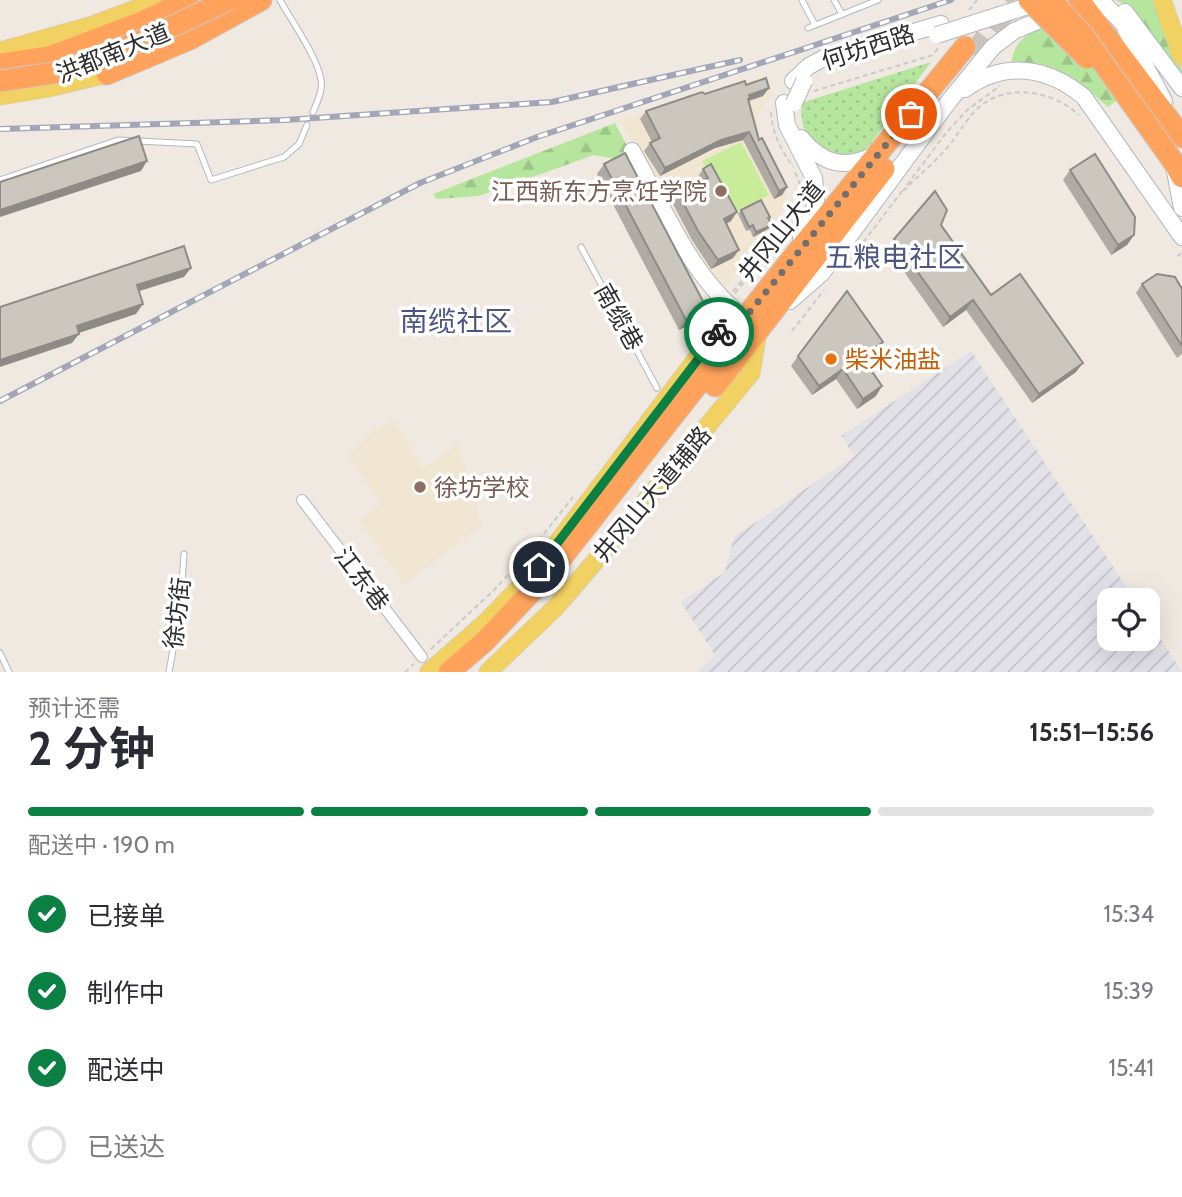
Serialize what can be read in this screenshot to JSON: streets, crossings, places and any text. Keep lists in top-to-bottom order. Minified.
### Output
{"streets":{"highway":["井冈山大道"],"main road":["何坊西路","洪都南大道","井冈山大道辅路"],"street":["江东巷"],"lane":["南缆巷","徐坊街"]},"crossings":[["井冈山大道","井冈山大道辅路"],["井冈山大道辅路","江东巷"]],"districts":["五粮电社区","南缆社区"],"places":["江西新东方烹饪学院","柴米油盐","徐坊学校"],"page":{"heading":["2 分钟","预计还需","15:51–15:56"],"bar":"配送中 · 190 m","list":[["已接单","15:34"],["制作中","15:39"],["配送中","15:41"],"已送达"]}}
